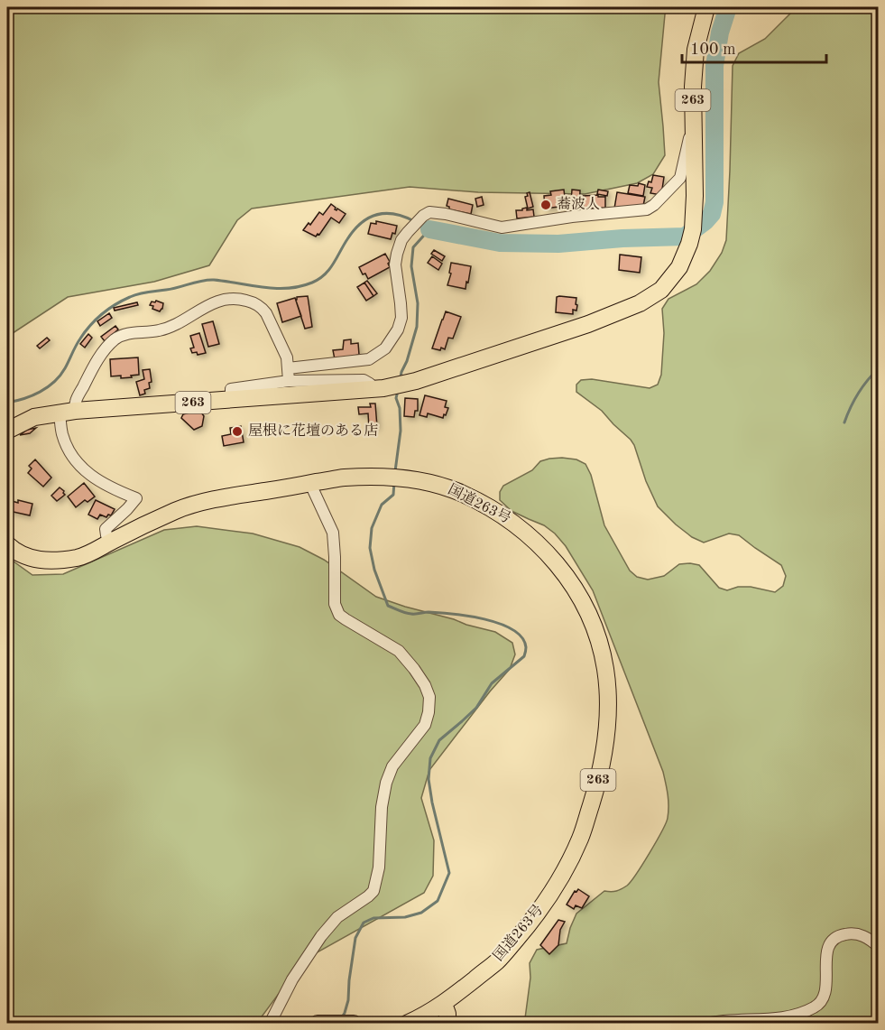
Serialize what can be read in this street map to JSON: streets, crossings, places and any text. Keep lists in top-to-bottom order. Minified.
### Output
{"streets":{"highway":["263","国道263号"]},"crossings":[["263","国道263号"]],"places":["蕎波人","屋根に花壇のある店"],"scale_bar":"100 m"}
